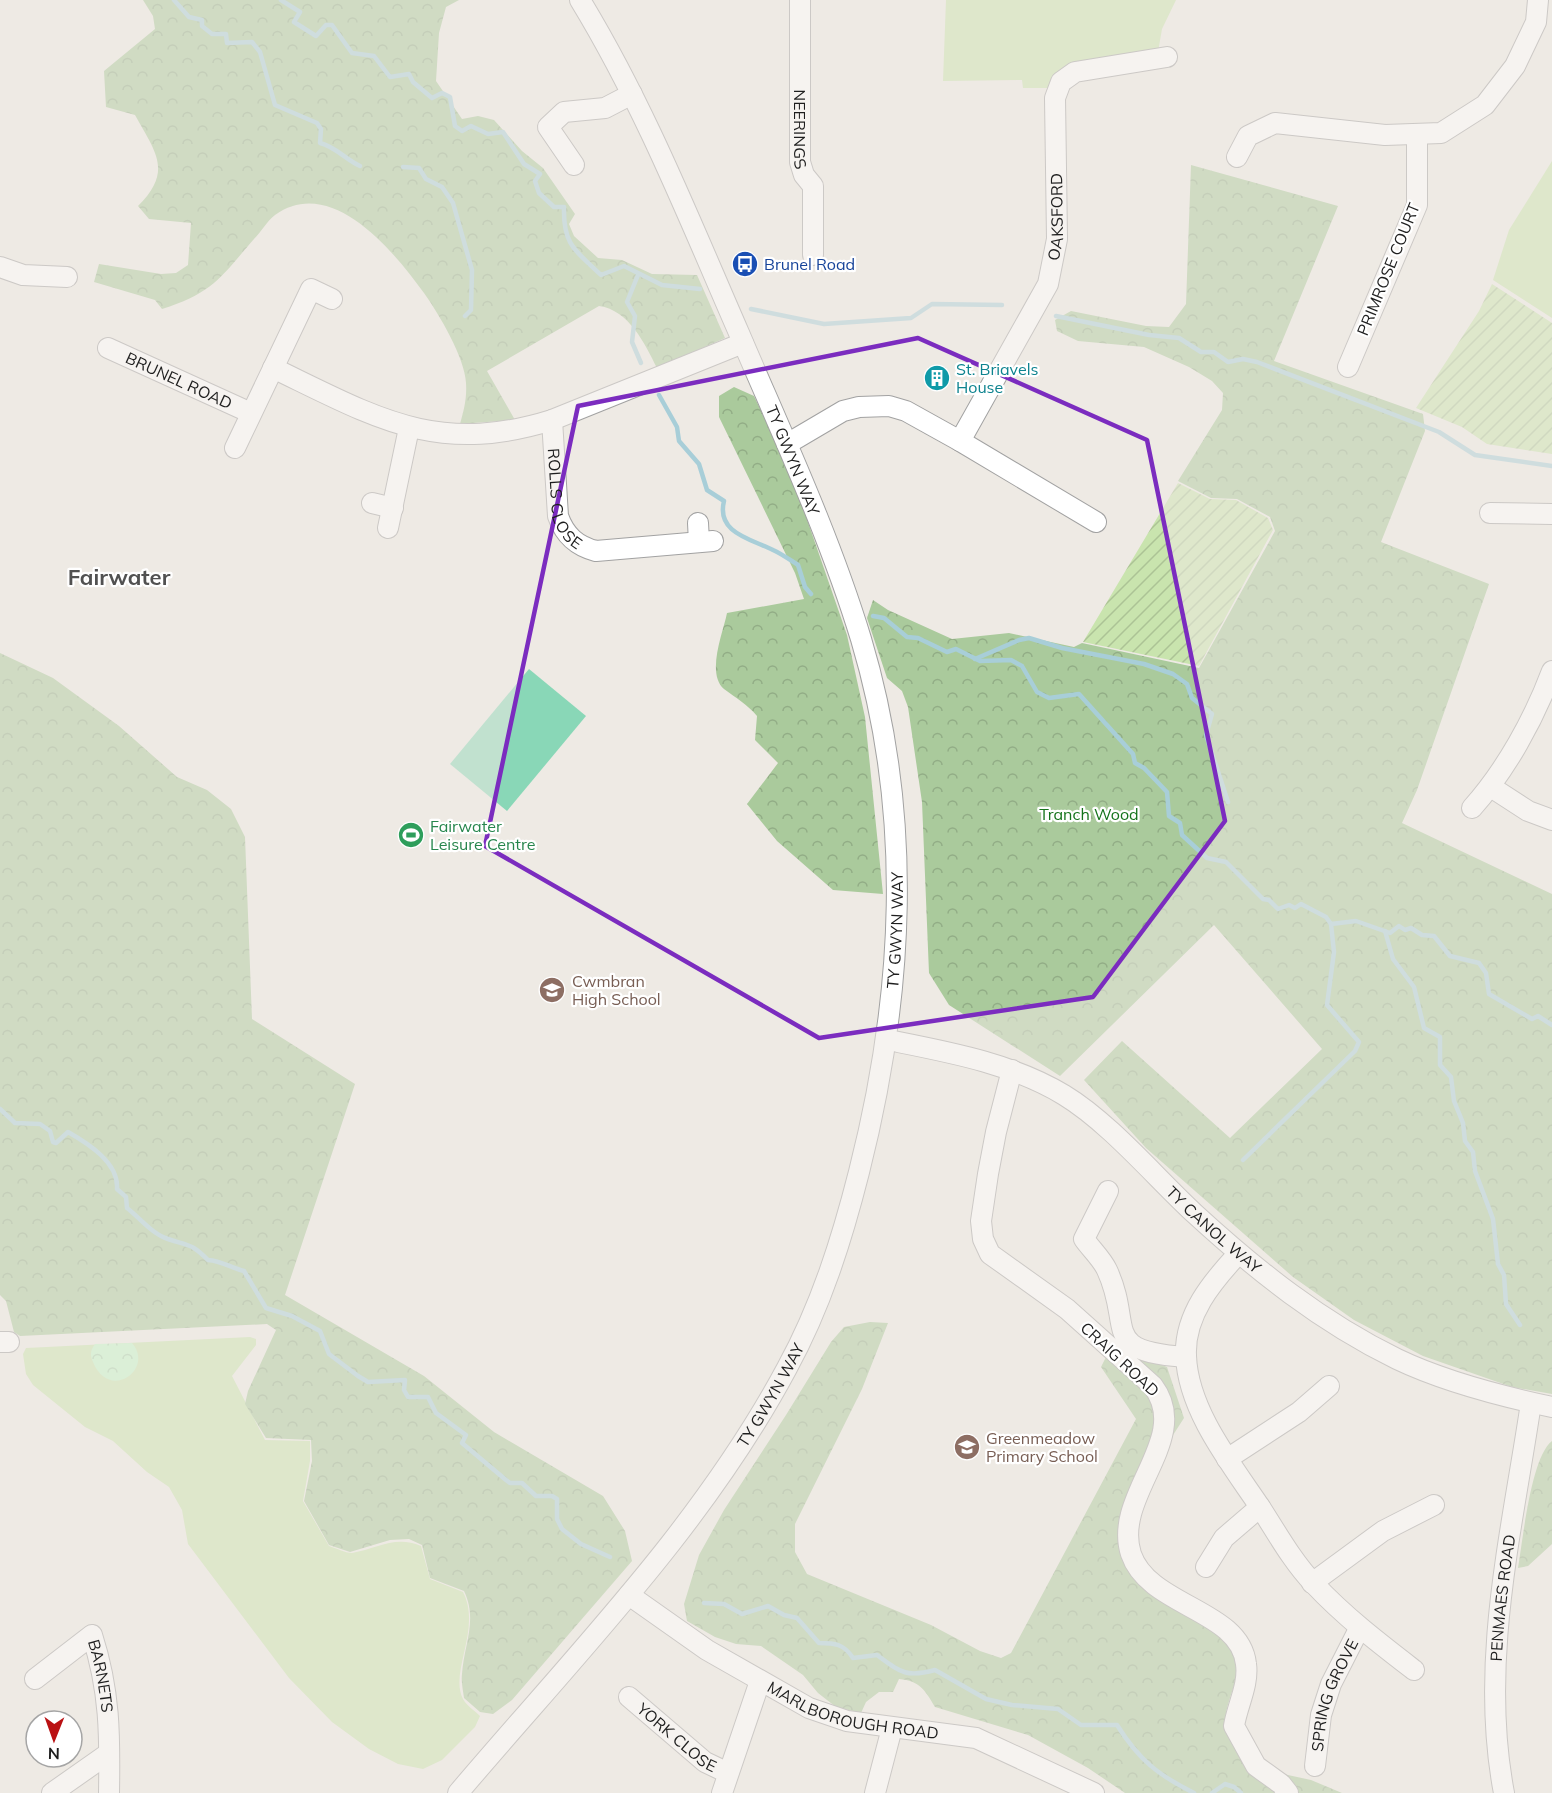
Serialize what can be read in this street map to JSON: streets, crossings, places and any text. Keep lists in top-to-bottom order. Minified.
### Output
{"streets":{"street":["NEERINGS","OAKSFORD","PRIMROSE COURT","BRUNEL ROAD","TY GWYN WAY","ROLLS CLOSE","TY CANOL WAY","CRAIG ROAD","PENMAES ROAD","BARNETS","SPRING GROVE","MARLBOROUGH ROAD","YORK CLOSE"]},"crossings":[["TY GWYN WAY","TY CANOL WAY"],["TY GWYN WAY","MARLBOROUGH ROAD"],["TY CANOL WAY","CRAIG ROAD"],["TY CANOL WAY","PENMAES ROAD"],["TY CANOL WAY","SPRING GROVE"]],"districts":["Fairwater"],"parks":["Tranch Wood"],"places":{"bus stop":["Brunel Road"],"building":["St. Briavels House"],"sports":["Fairwater Leisure Centre"],"school or university":["Cwmbran High School","Greenmeadow Primary School"]},"north":"bottom"}
